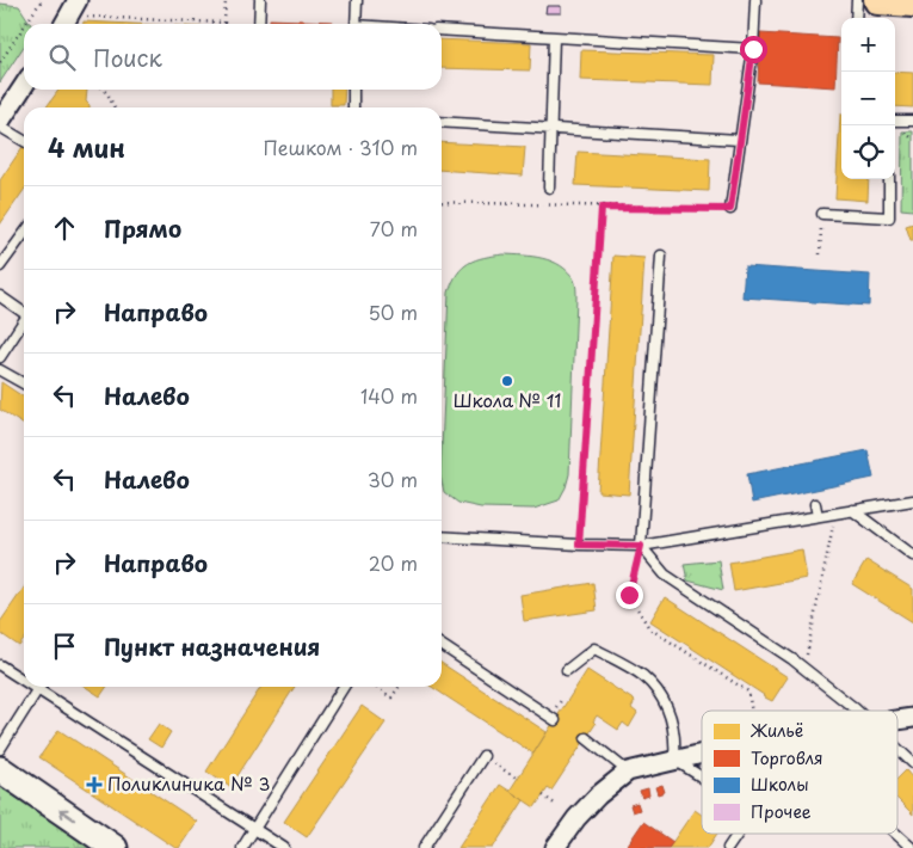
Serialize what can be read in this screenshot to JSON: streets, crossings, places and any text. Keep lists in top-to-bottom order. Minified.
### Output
{"places":{"other":["Школа № 11"],"health":["Поликлиника № 3"]},"legend":["Жильё","Торговля","Школы","Прочее"],"page":{"map_buttons":["+","−"],"search":"Поиск","heading":["4 мин","Пешком · 310 m"],"list":[["Прямо","70 m"],["Направо","50 m"],["Налево","140 m"],["Налево","30 m"],["Направо","20 m"],"Пункт назначения"]}}
